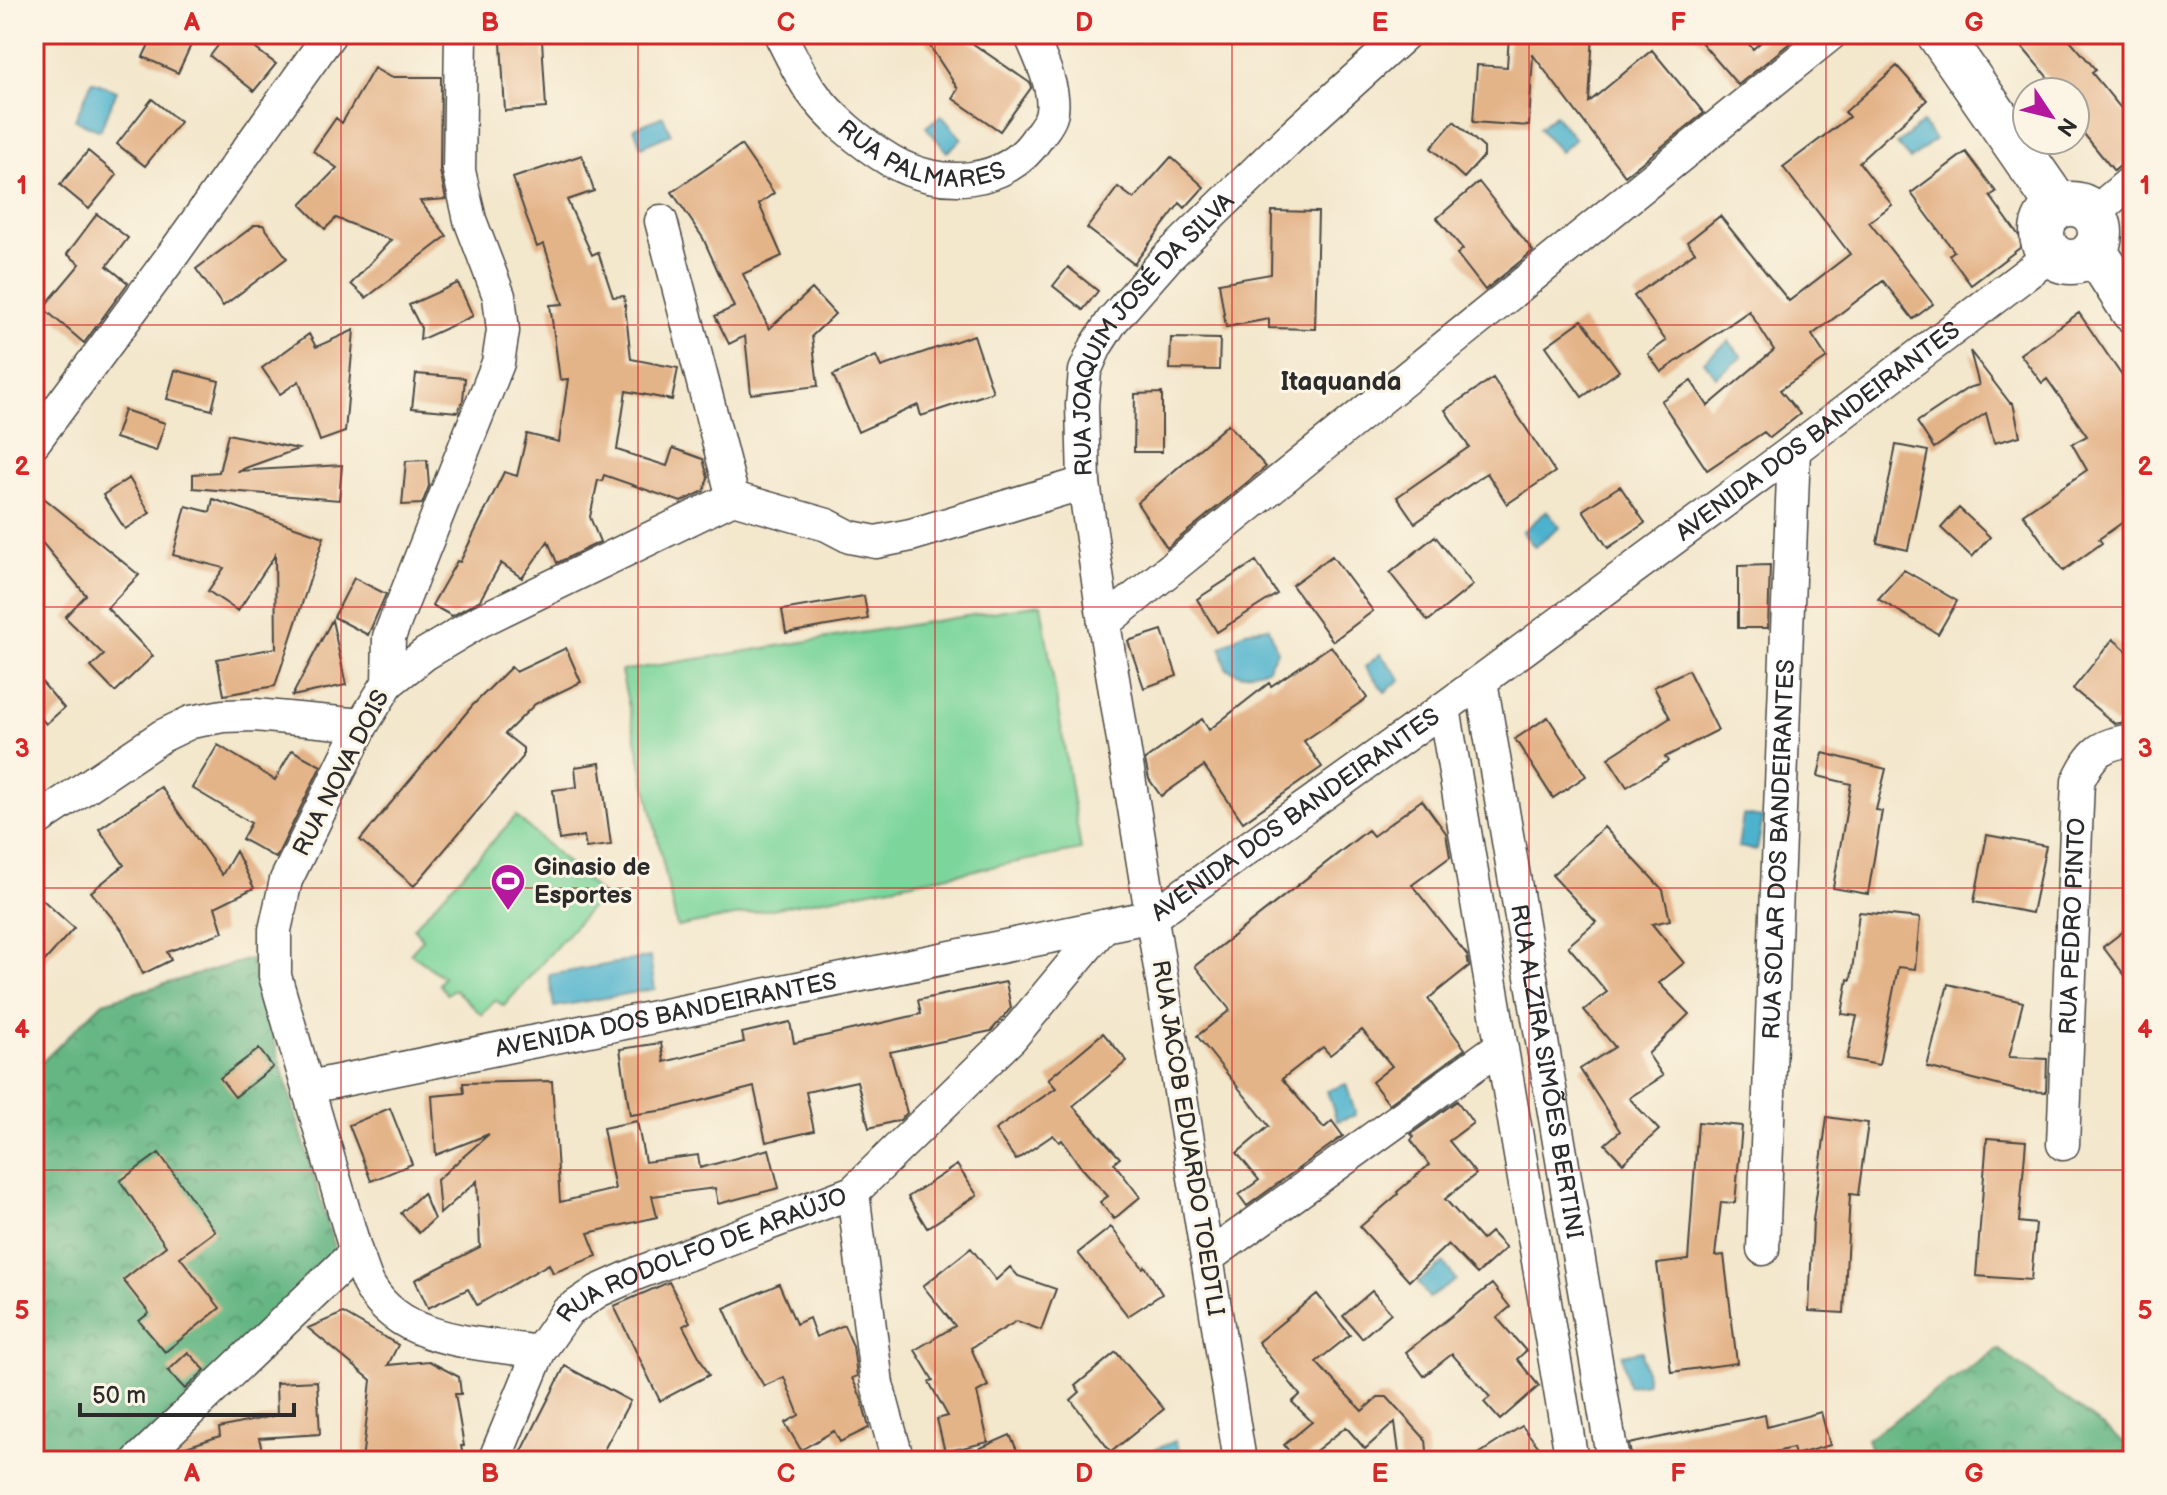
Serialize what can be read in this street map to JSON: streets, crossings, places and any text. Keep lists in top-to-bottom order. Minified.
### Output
{"streets":{"street":["RUA PALMARES","RUA JOAQUIM JOSÉ DA SILVA","AVENIDA DOS BANDEIRANTES","RUA NOVA DOIS","RUA SOLAR DOS BANDEIRANTES","RUA PEDRO PINTO","RUA ALZIRA SIMÕES BERTINI","RUA JACOB EDUARDO TOEDTLI","RUA RODOLFO DE ARAÚJO"]},"crossings":[["RUA JOAQUIM JOSÉ DA SILVA","RUA JACOB EDUARDO TOEDTLI"],["AVENIDA DOS BANDEIRANTES","RUA NOVA DOIS"],["AVENIDA DOS BANDEIRANTES","RUA SOLAR DOS BANDEIRANTES"],["AVENIDA DOS BANDEIRANTES","RUA ALZIRA SIMÕES BERTINI"],["AVENIDA DOS BANDEIRANTES","RUA JACOB EDUARDO TOEDTLI"],["AVENIDA DOS BANDEIRANTES","RUA RODOLFO DE ARAÚJO"],["RUA NOVA DOIS","RUA RODOLFO DE ARAÚJO"]],"districts":["Itaquanda"],"places":{"sports":["Ginasio de Esportes"]},"scale_bar":"50 m","north":"bottom right","grid":{"columns":["A","B","C","D","E","F","G"],"rows":["1","2","3","4","5"]}}
